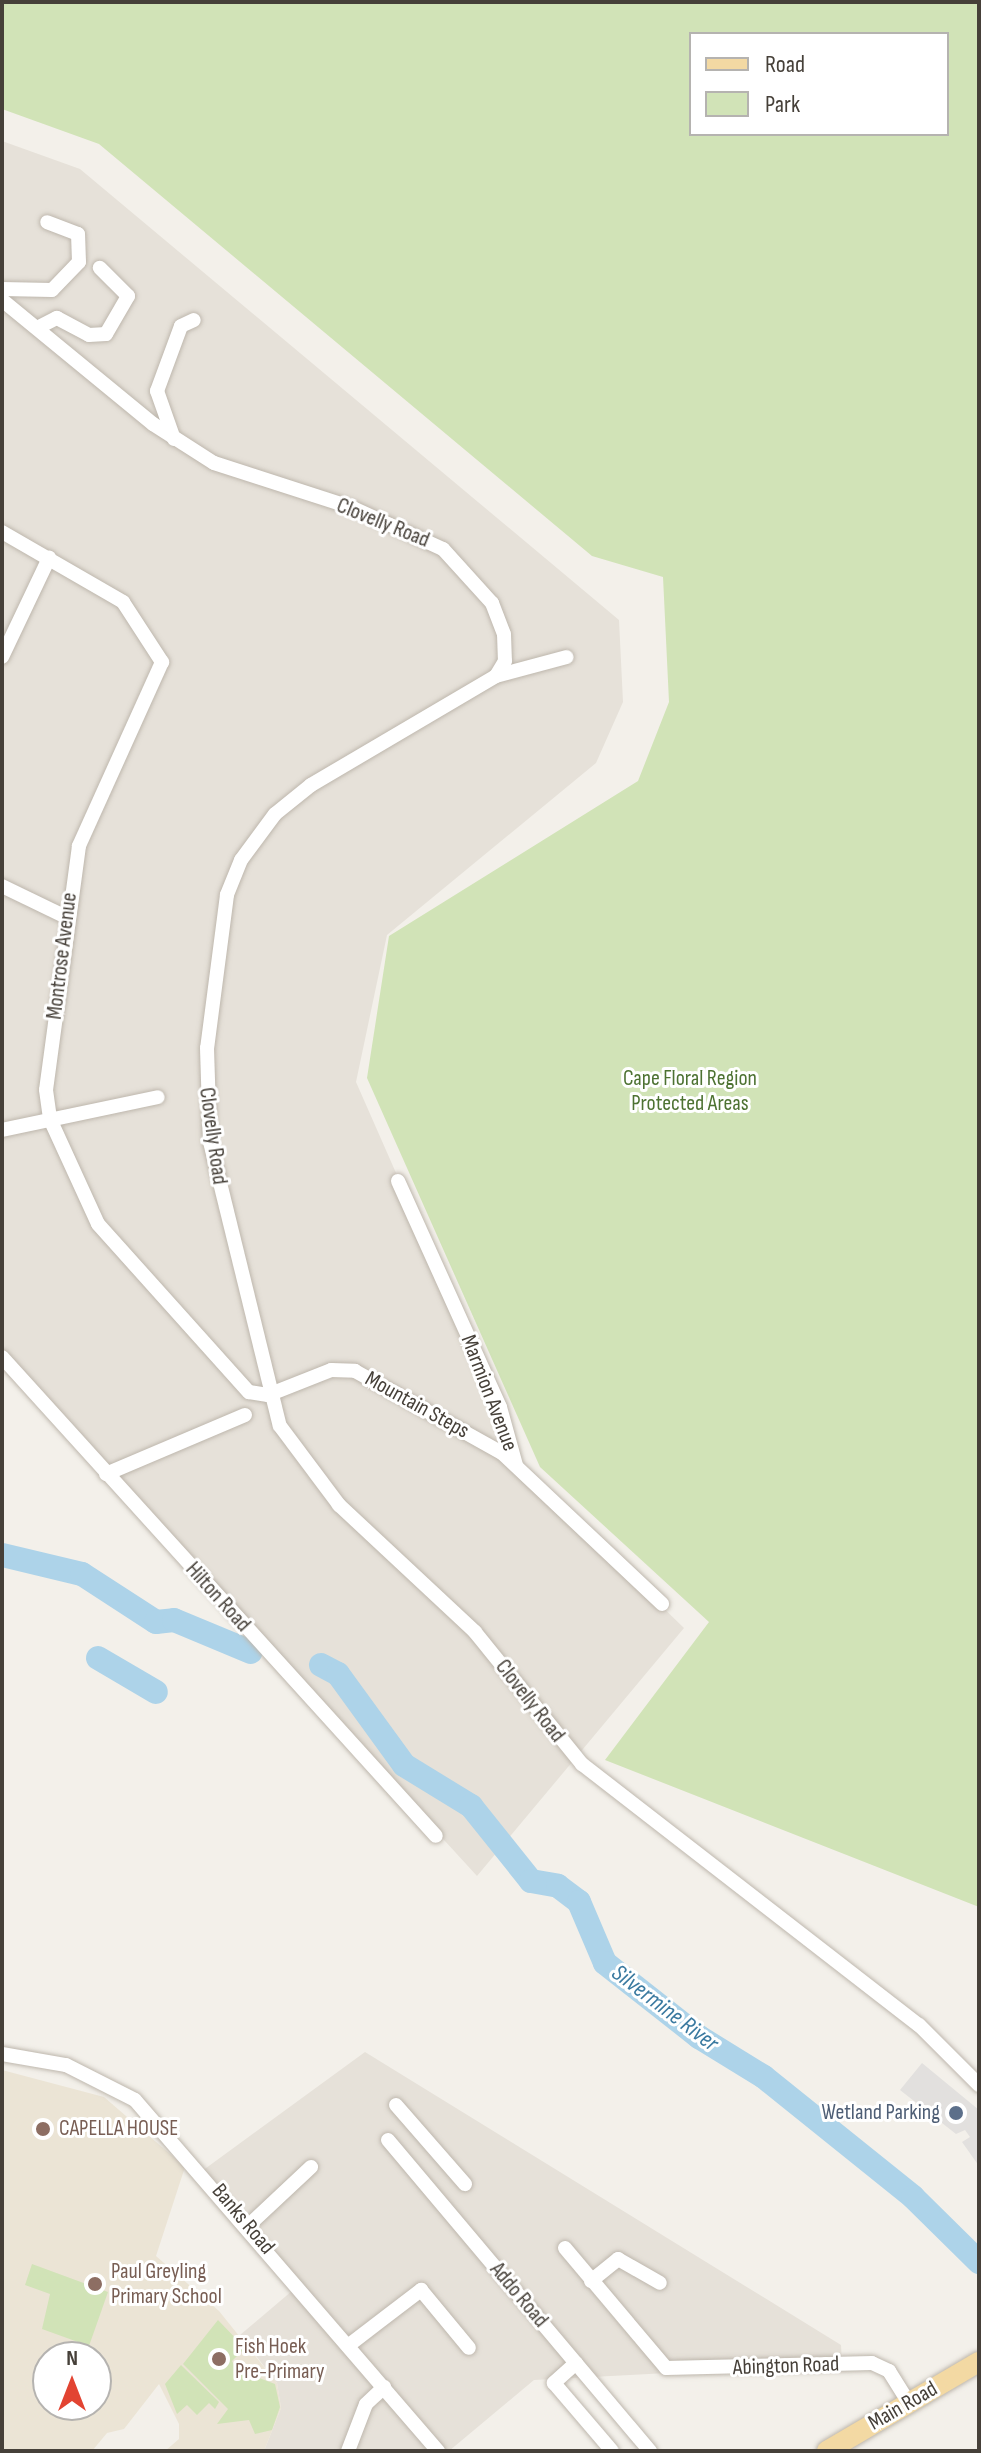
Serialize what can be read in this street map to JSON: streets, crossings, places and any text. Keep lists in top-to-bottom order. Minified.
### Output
{"streets":{"main road":["Main Road"],"street":["Clovelly Road","Montrose Avenue","Marmion Avenue","Mountain Steps","Hilton Road","Banks Road","Addo Road","Abington Road"]},"crossings":[["Clovelly Road","Montrose Avenue"],["Clovelly Road","Mountain Steps"],["Montrose Avenue","Mountain Steps"],["Marmion Avenue","Mountain Steps"],["Abington Road","Main Road"]],"water":["Silvermine River"],"parks":["Cape Floral Region Protected Areas"],"places":["Wetland Parking","CAPELLA HOUSE","Paul Greyling Primary School","Fish Hoek Pre-Primary"],"legend":["Road","Park"],"north":"top"}
